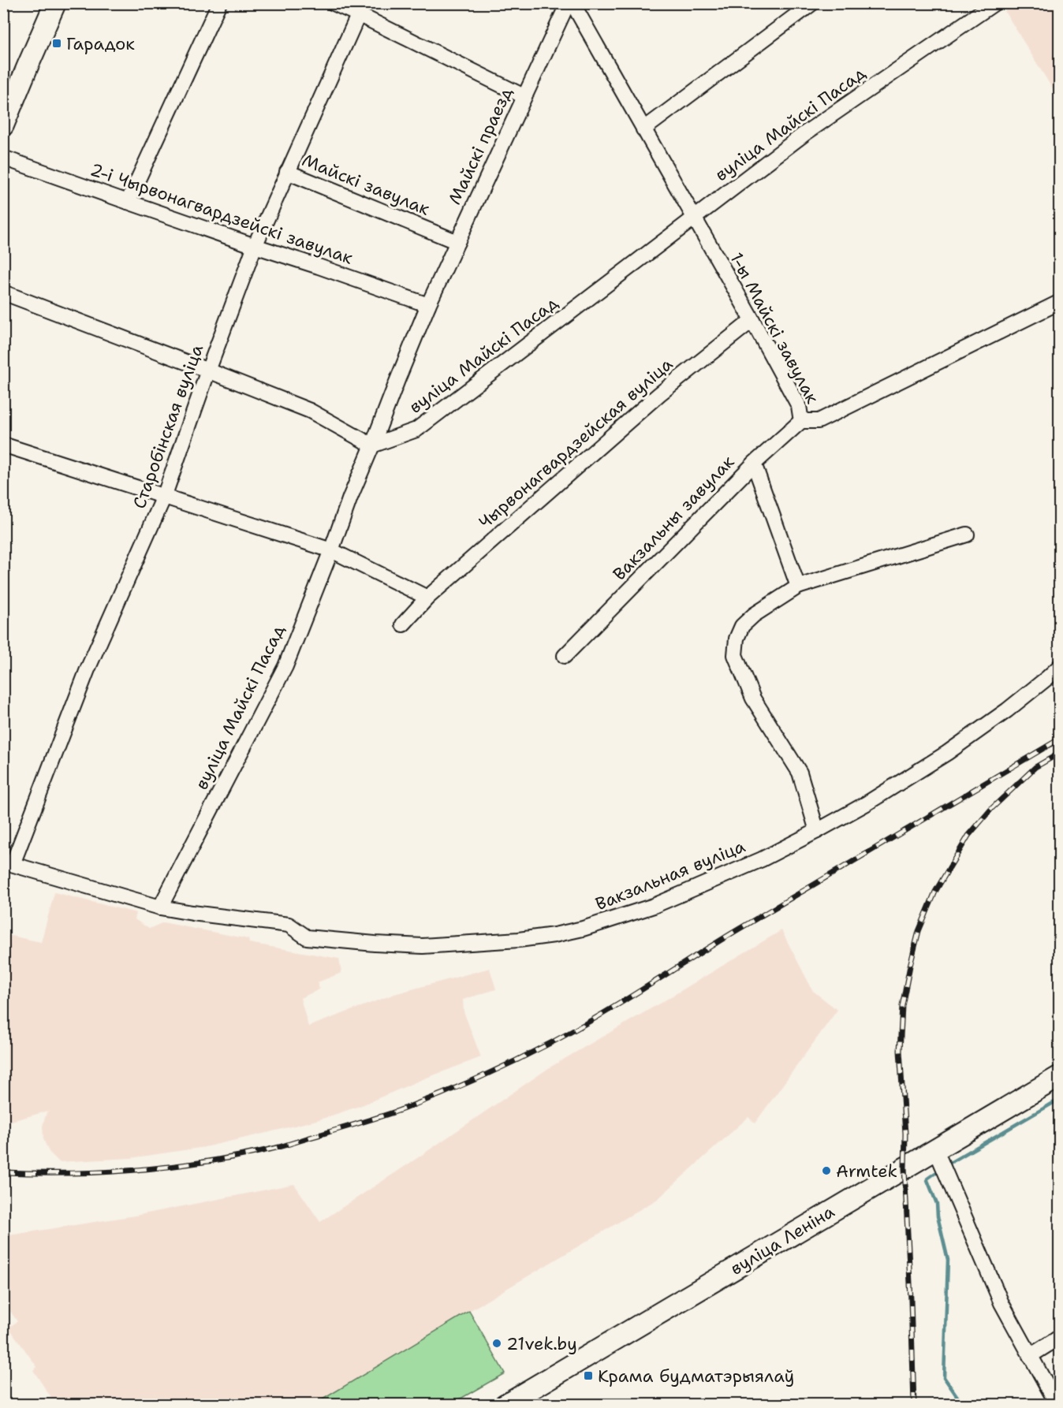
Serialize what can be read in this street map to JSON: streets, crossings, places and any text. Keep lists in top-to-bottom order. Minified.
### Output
{"streets":{"main road":["вуліца Леніна"],"street":["вуліца Майскі Пасад","Майскі праезд","Майскі завулак","2-і Чырвонагвардзейскі завулак","1-ы Майскі завулак","Старобінская вуліца","Чырвонагвардзейская вуліца","Вакзальны завулак","Вакзальная вуліца"]},"crossings":[["вуліца Майскі Пасад","Майскі праезд"],["вуліца Майскі Пасад","1-ы Майскі завулак"],["вуліца Майскі Пасад","Вакзальная вуліца"],["Майскі праезд","Майскі завулак"],["Майскі праезд","2-і Чырвонагвардзейскі завулак"],["Майскі завулак","Старобінская вуліца"],["2-і Чырвонагвардзейскі завулак","Старобінская вуліца"],["1-ы Майскі завулак","Чырвонагвардзейская вуліца"]],"places":{"transit":["Гарадок","Крама будматэрыялаў"],"other":["Armtek","21vek.by"]}}
